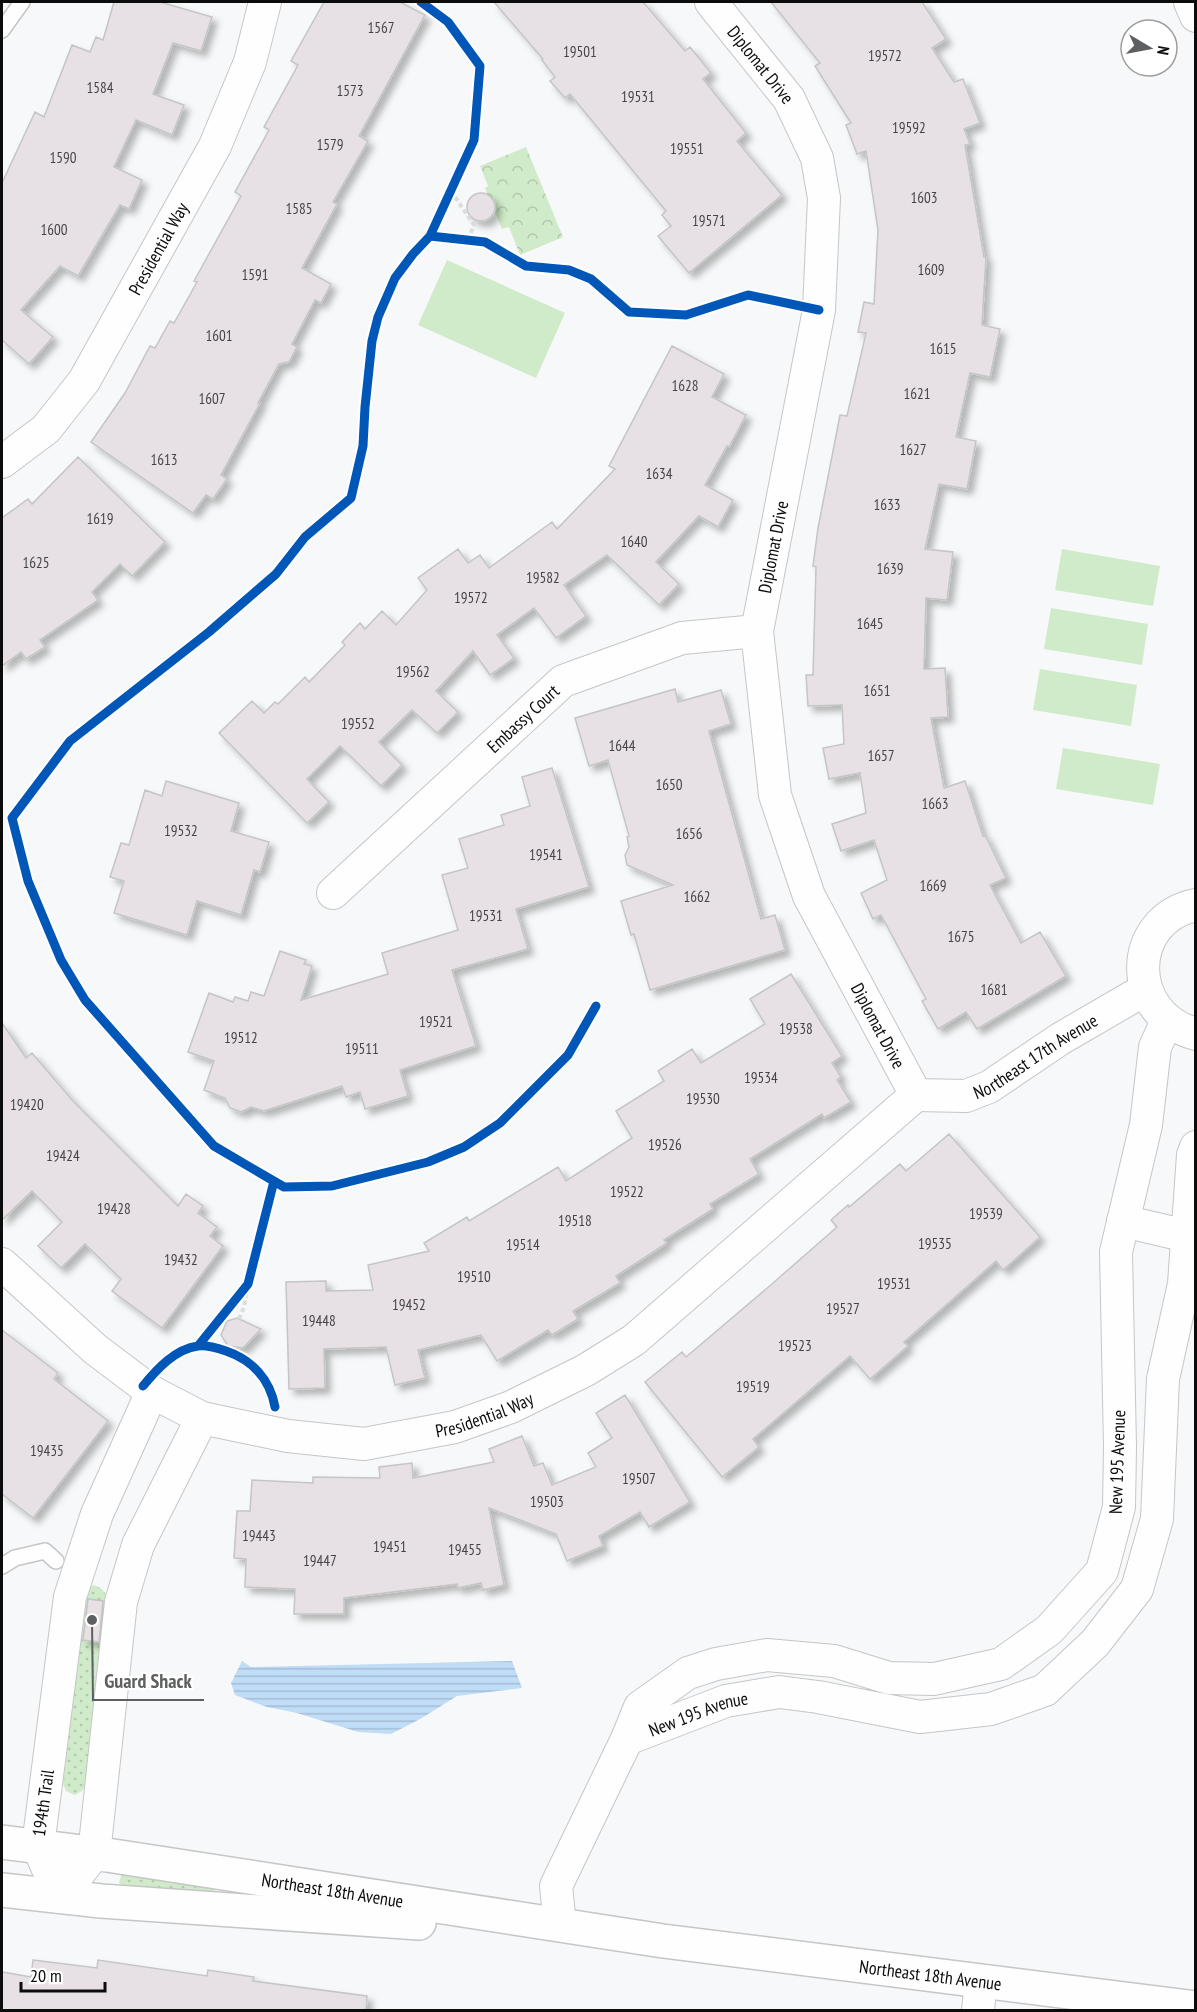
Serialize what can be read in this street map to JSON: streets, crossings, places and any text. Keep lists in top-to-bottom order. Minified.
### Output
{"streets":{"street":["Diplomat Drive","Presidential Way","Embassy Court","Northeast 17th Avenue","New 195 Avenue","194th Trail","Northeast 18th Avenue"]},"crossings":[["Diplomat Drive","Presidential Way"],["Diplomat Drive","Embassy Court"],["Diplomat Drive","Northeast 17th Avenue"],["Presidential Way","Northeast 17th Avenue"],["Presidential Way","194th Trail"],["New 195 Avenue","Northeast 18th Avenue"],["194th Trail","Northeast 18th Avenue"]],"places":["Guard Shack"],"house_numbers":["1567","19501","19572","1584","1573","19531","19592","1579","19551","1590","1603","1585","19571","1600","1609","1591","1601","1615","1628","1621","1607","1627","1613","1634","1633","1619","1640","1625","1639","19582","19572","1645","19562","1651","19552","1644","1657","1650","1663","19532","1656","19541","1669","1662","19531","1675","1681","19521","19538","19512","19511","19534","19530","19420","19526","19424","19522","19428","19539","19518","19535","19514","19432","19510","19531","19452","19527","19448","19523","19519","19435","19507","19503","19443","19451","19455","19447"],"scale_bar":"20 m","north":"right"}
